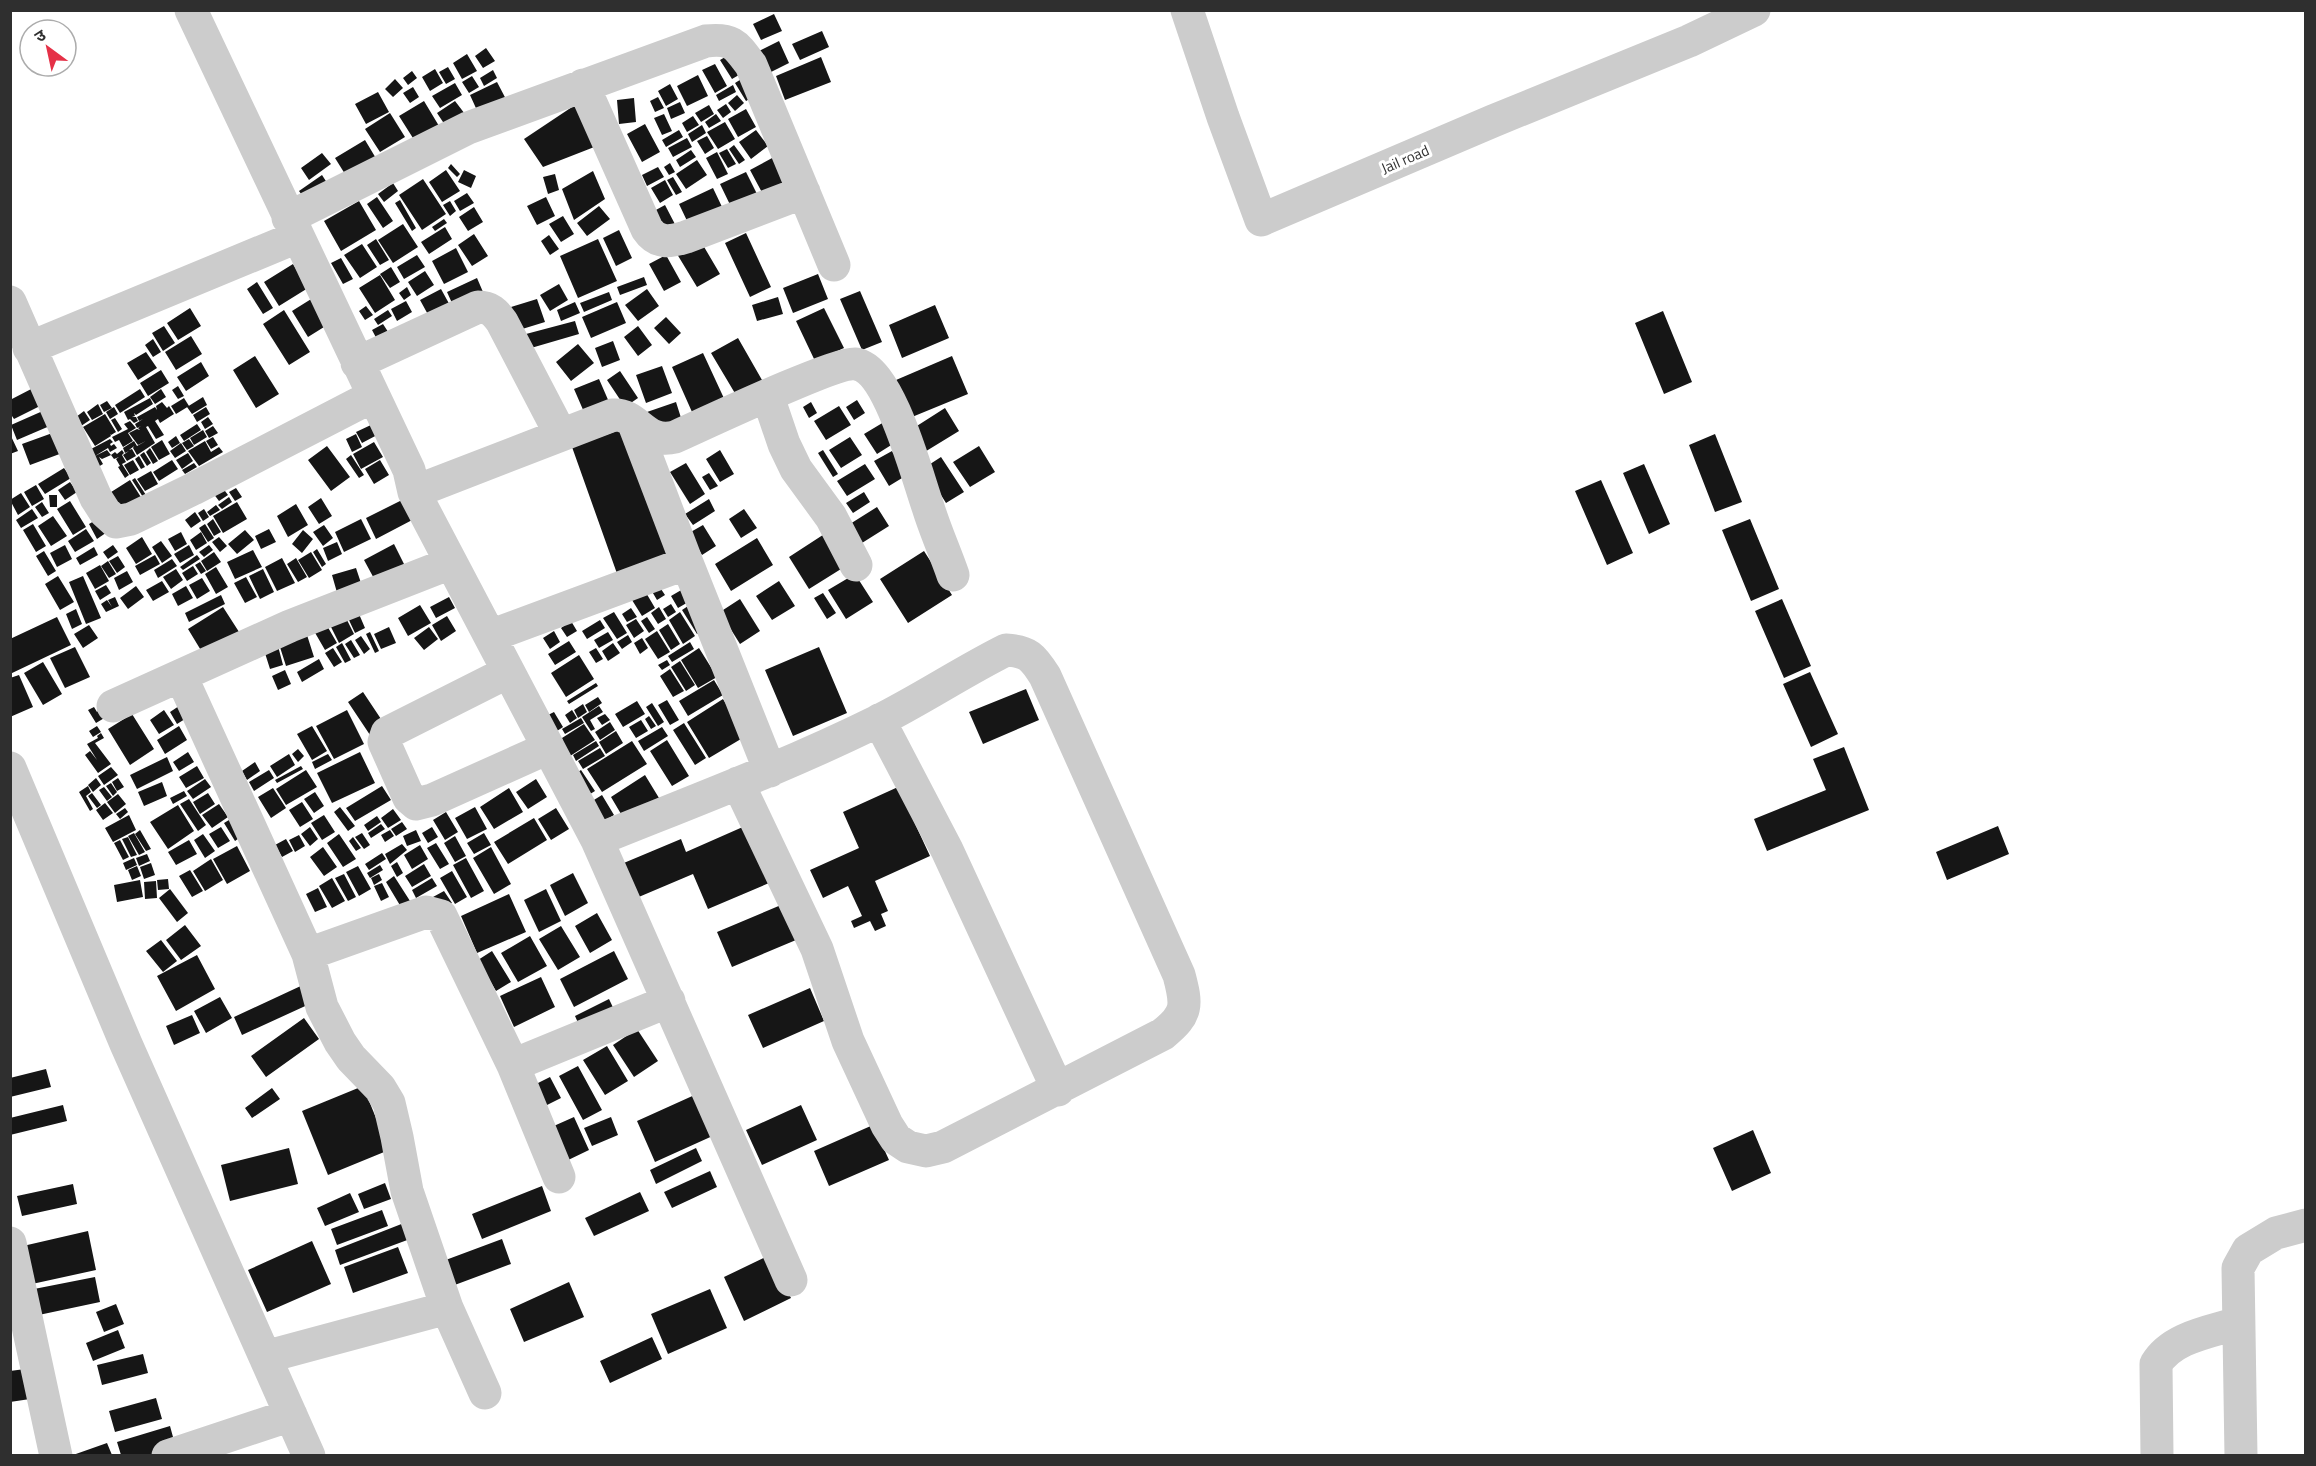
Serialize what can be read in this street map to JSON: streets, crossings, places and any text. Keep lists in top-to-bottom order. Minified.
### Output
{"streets":{"street":["Jail road"]},"north":"top left"}
